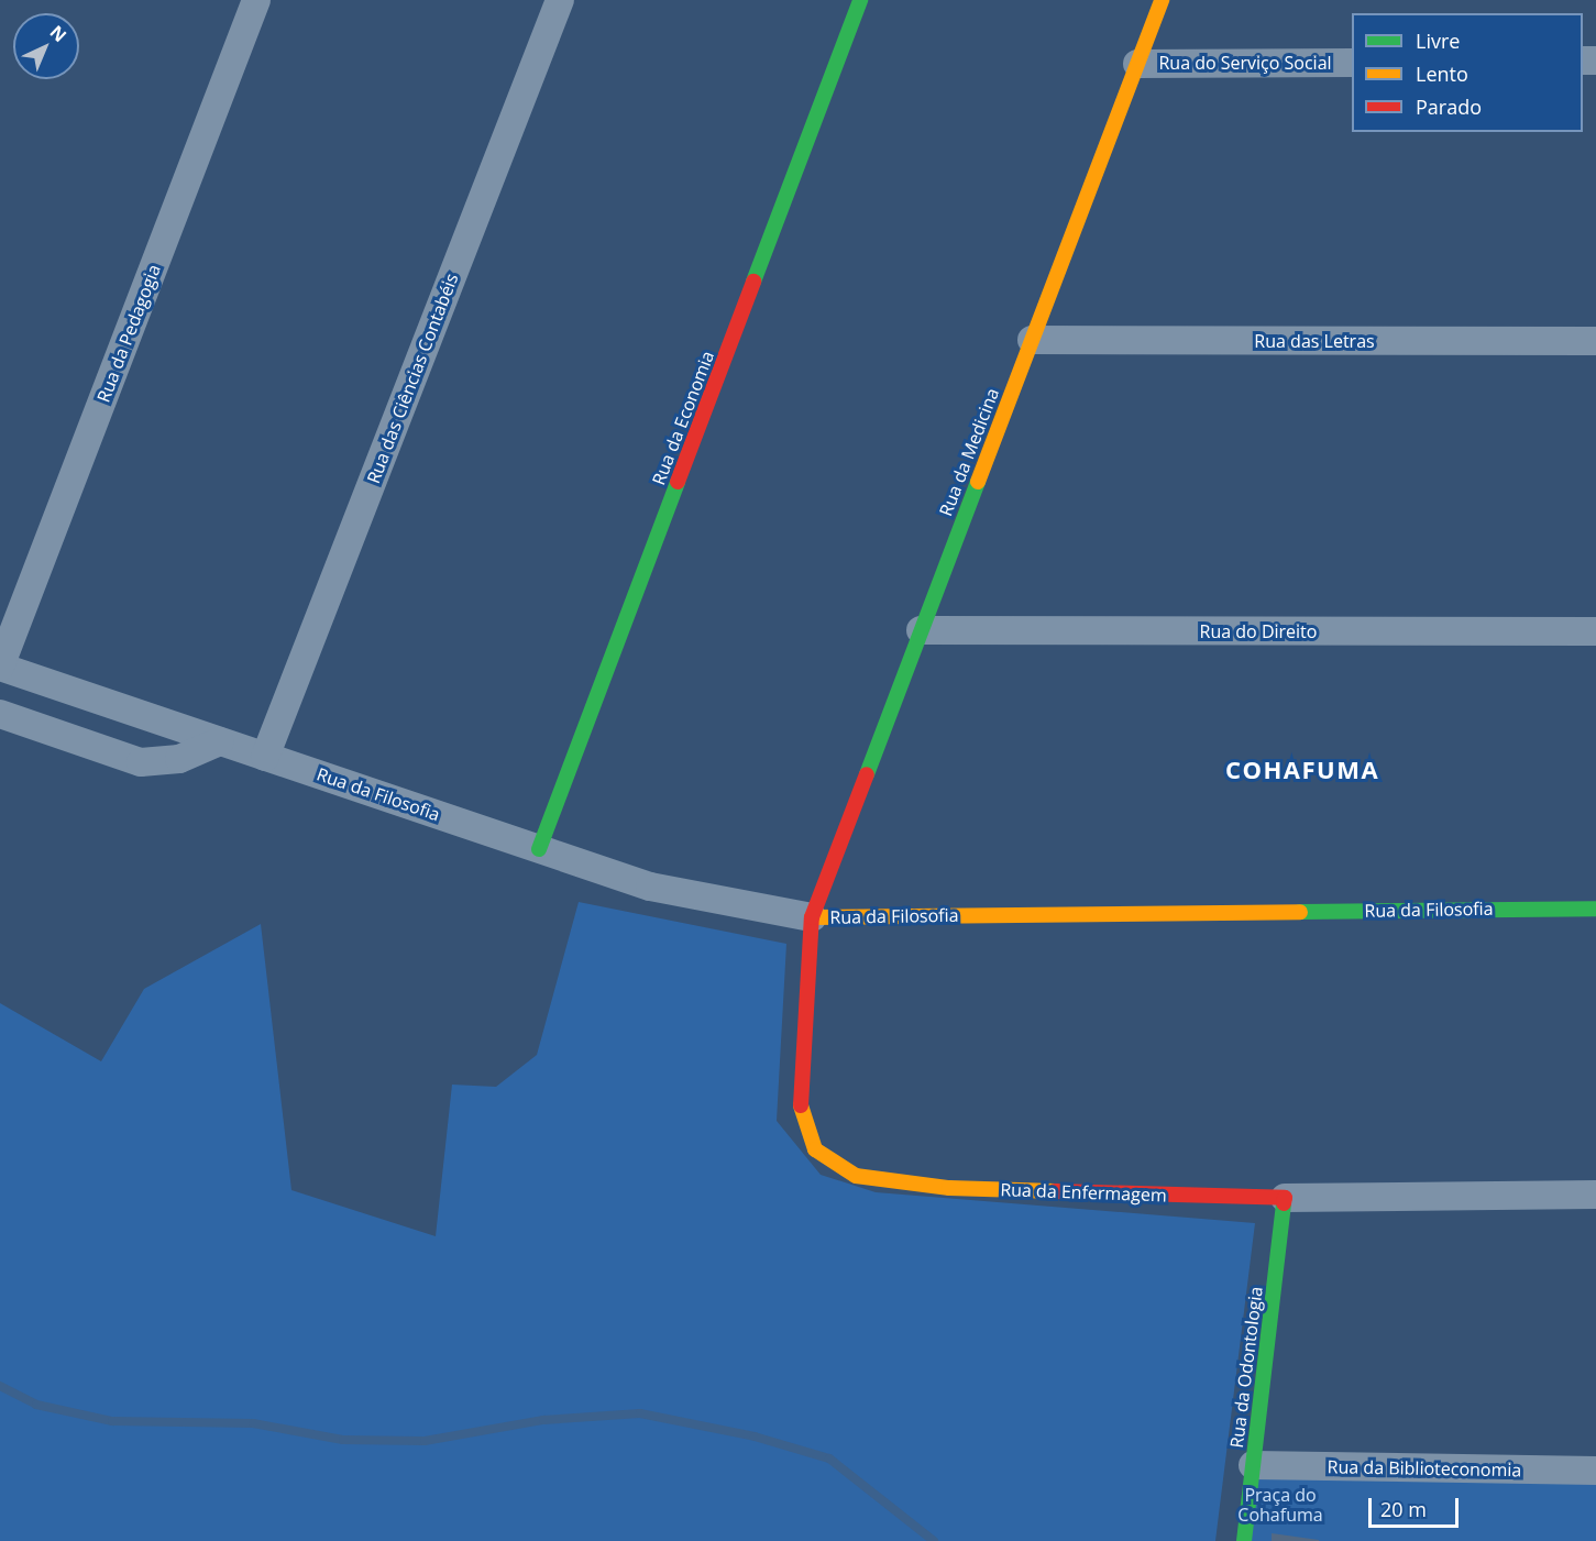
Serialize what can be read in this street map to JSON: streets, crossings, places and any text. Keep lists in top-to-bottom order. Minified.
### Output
{"streets":{"street":["Rua do Serviço Social","Rua da Pedagogia","Rua das Letras","Rua das Ciências Contabéis","Rua da Economia","Rua da Medicina","Rua do Direito","Rua da Filosofia","Rua da Enfermagem","Rua da Odontologia","Rua da Biblioteconomia"]},"crossings":[["Rua do Serviço Social","Rua da Medicina"],["Rua da Pedagogia","Rua da Filosofia"],["Rua das Letras","Rua da Medicina"],["Rua das Ciências Contabéis","Rua da Filosofia"],["Rua da Economia","Rua da Filosofia"],["Rua da Medicina","Rua do Direito"],["Rua da Medicina","Rua da Filosofia"],["Rua da Medicina","Rua da Enfermagem"],["Rua da Filosofia","Rua da Enfermagem"],["Rua da Enfermagem","Rua da Odontologia"],["Rua da Odontologia","Rua da Biblioteconomia"]],"districts":["COHAFUMA"],"parks":["Praça do Cohafuma"],"legend":["Livre","Lento","Parado"],"scale_bar":"20 m","north":"top right"}
